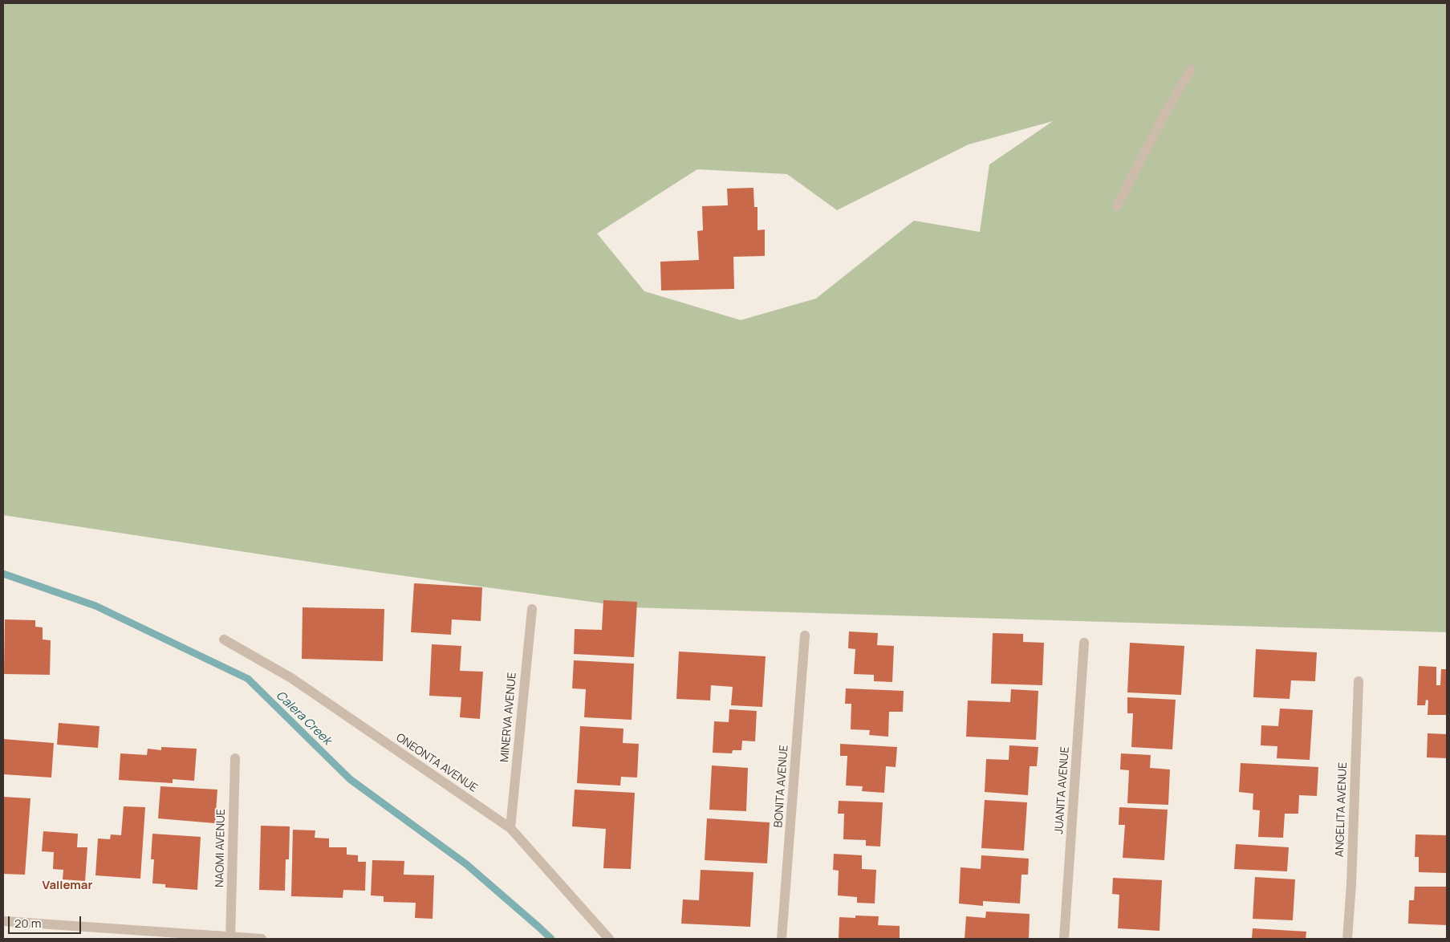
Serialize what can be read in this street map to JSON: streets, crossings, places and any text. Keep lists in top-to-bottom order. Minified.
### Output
{"streets":{"street":["MINERVA AVENUE","ONEONTA AVENUE","BONITA AVENUE","JUANITA AVENUE","ANGELITA AVENUE","NAOMI AVENUE"]},"crossings":[["MINERVA AVENUE","ONEONTA AVENUE"]],"districts":["Vallemar"],"water":["Calera Creek"],"scale_bar":"20 m"}
